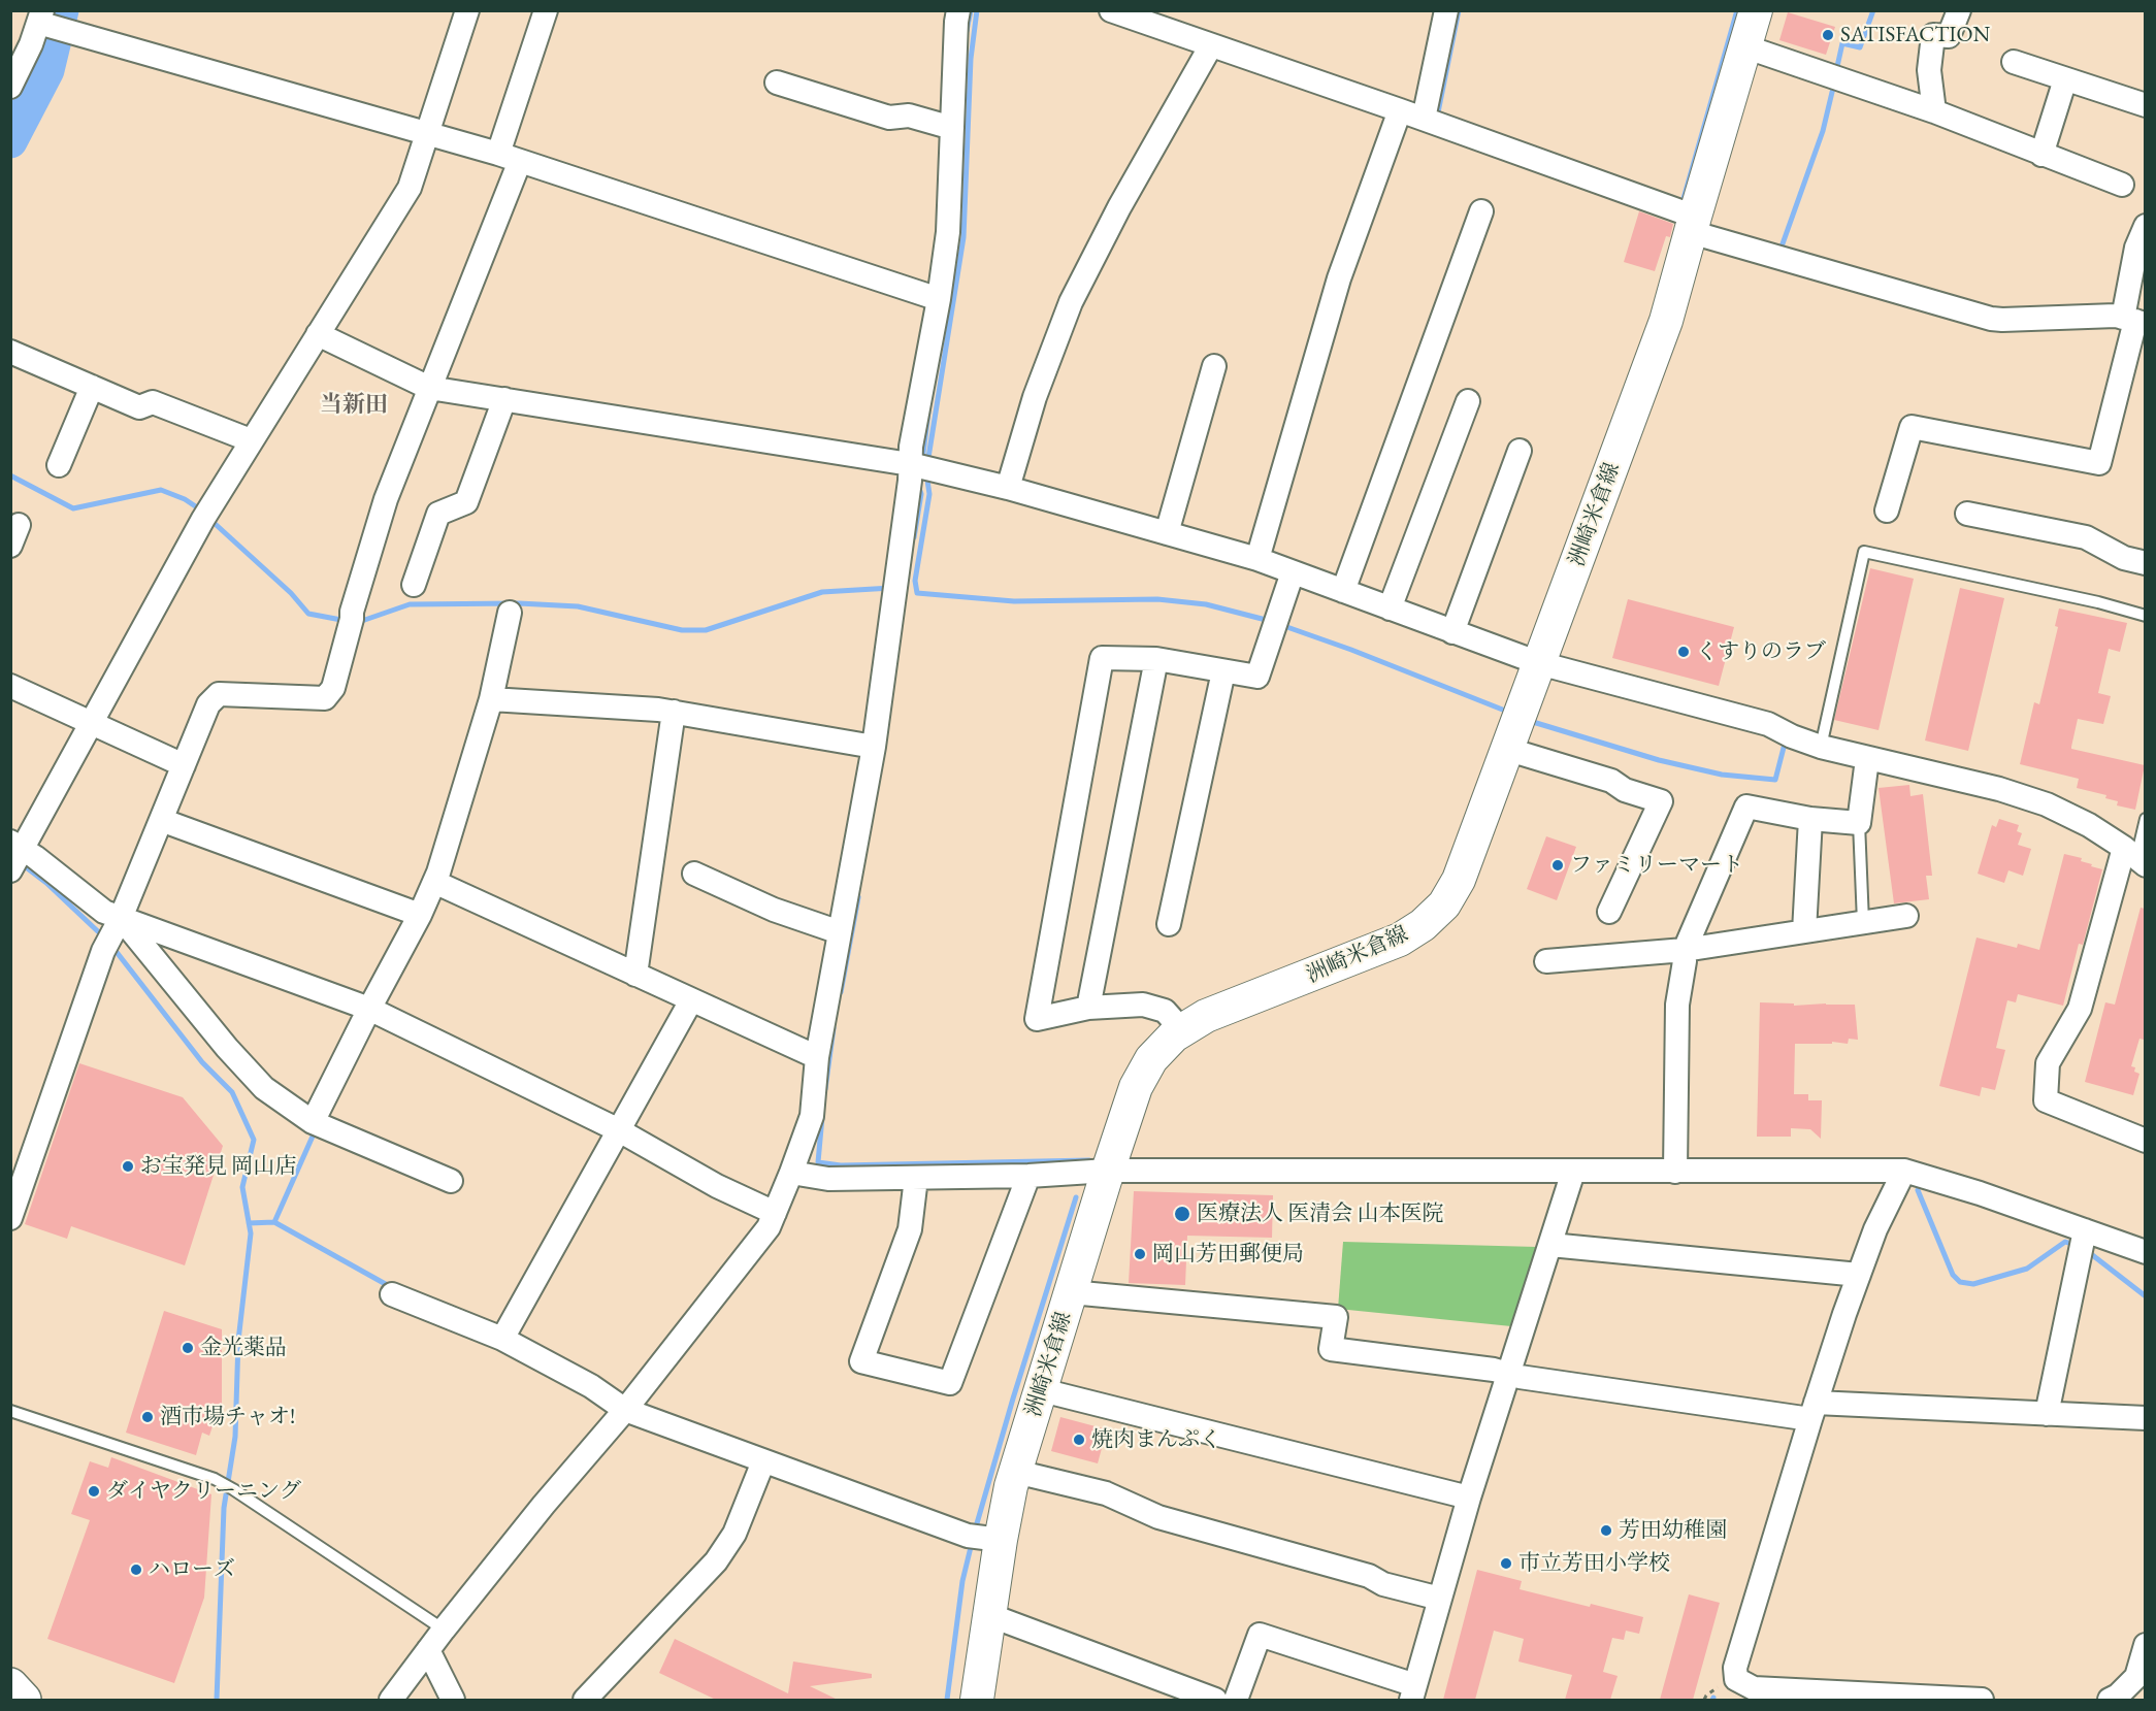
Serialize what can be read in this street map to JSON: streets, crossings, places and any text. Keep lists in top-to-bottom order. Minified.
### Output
{"streets":{"main road":["洲崎米倉線"]},"districts":["当新田"],"places":["SATISFACTION","くすりのラブ","ファミリーマート","お宝発見 岡山店","医療法人 医清会 山本医院","岡山芳田郵便局","金光薬品","酒市場チャオ!","焼肉まんぷく","ダイヤクリーニング","芳田幼稚園","市立芳田小学校","ハローズ"]}
